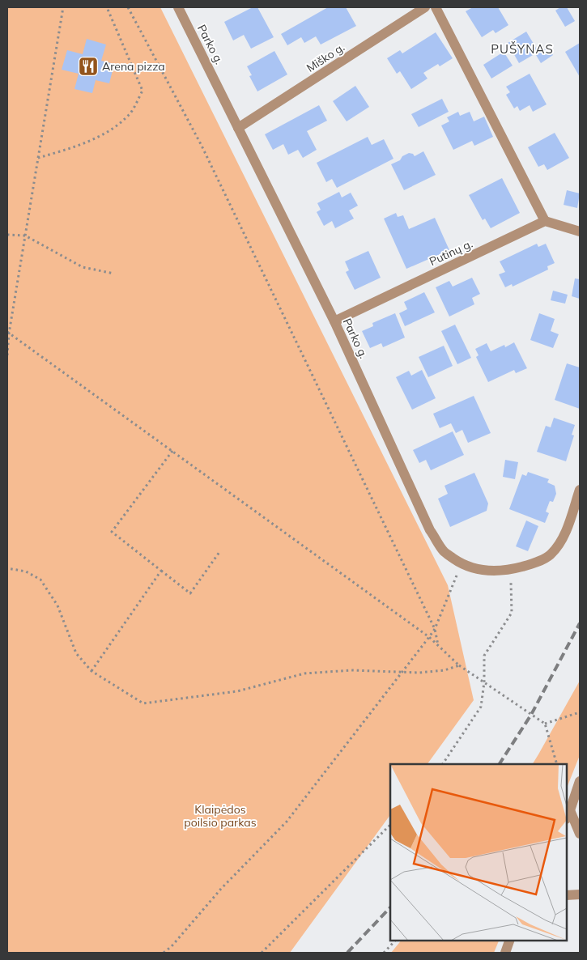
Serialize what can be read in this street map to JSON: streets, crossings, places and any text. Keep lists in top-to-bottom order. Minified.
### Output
{"streets":{"street":["Parko g.","Miško g.","Putinų g."]},"crossings":[["Parko g.","Miško g."],["Parko g.","Putinų g."]],"districts":["PUŠYNAS"],"parks":["Klaipėdos poilsio parkas"],"places":{"restaurant":["Arena pizza"]}}
